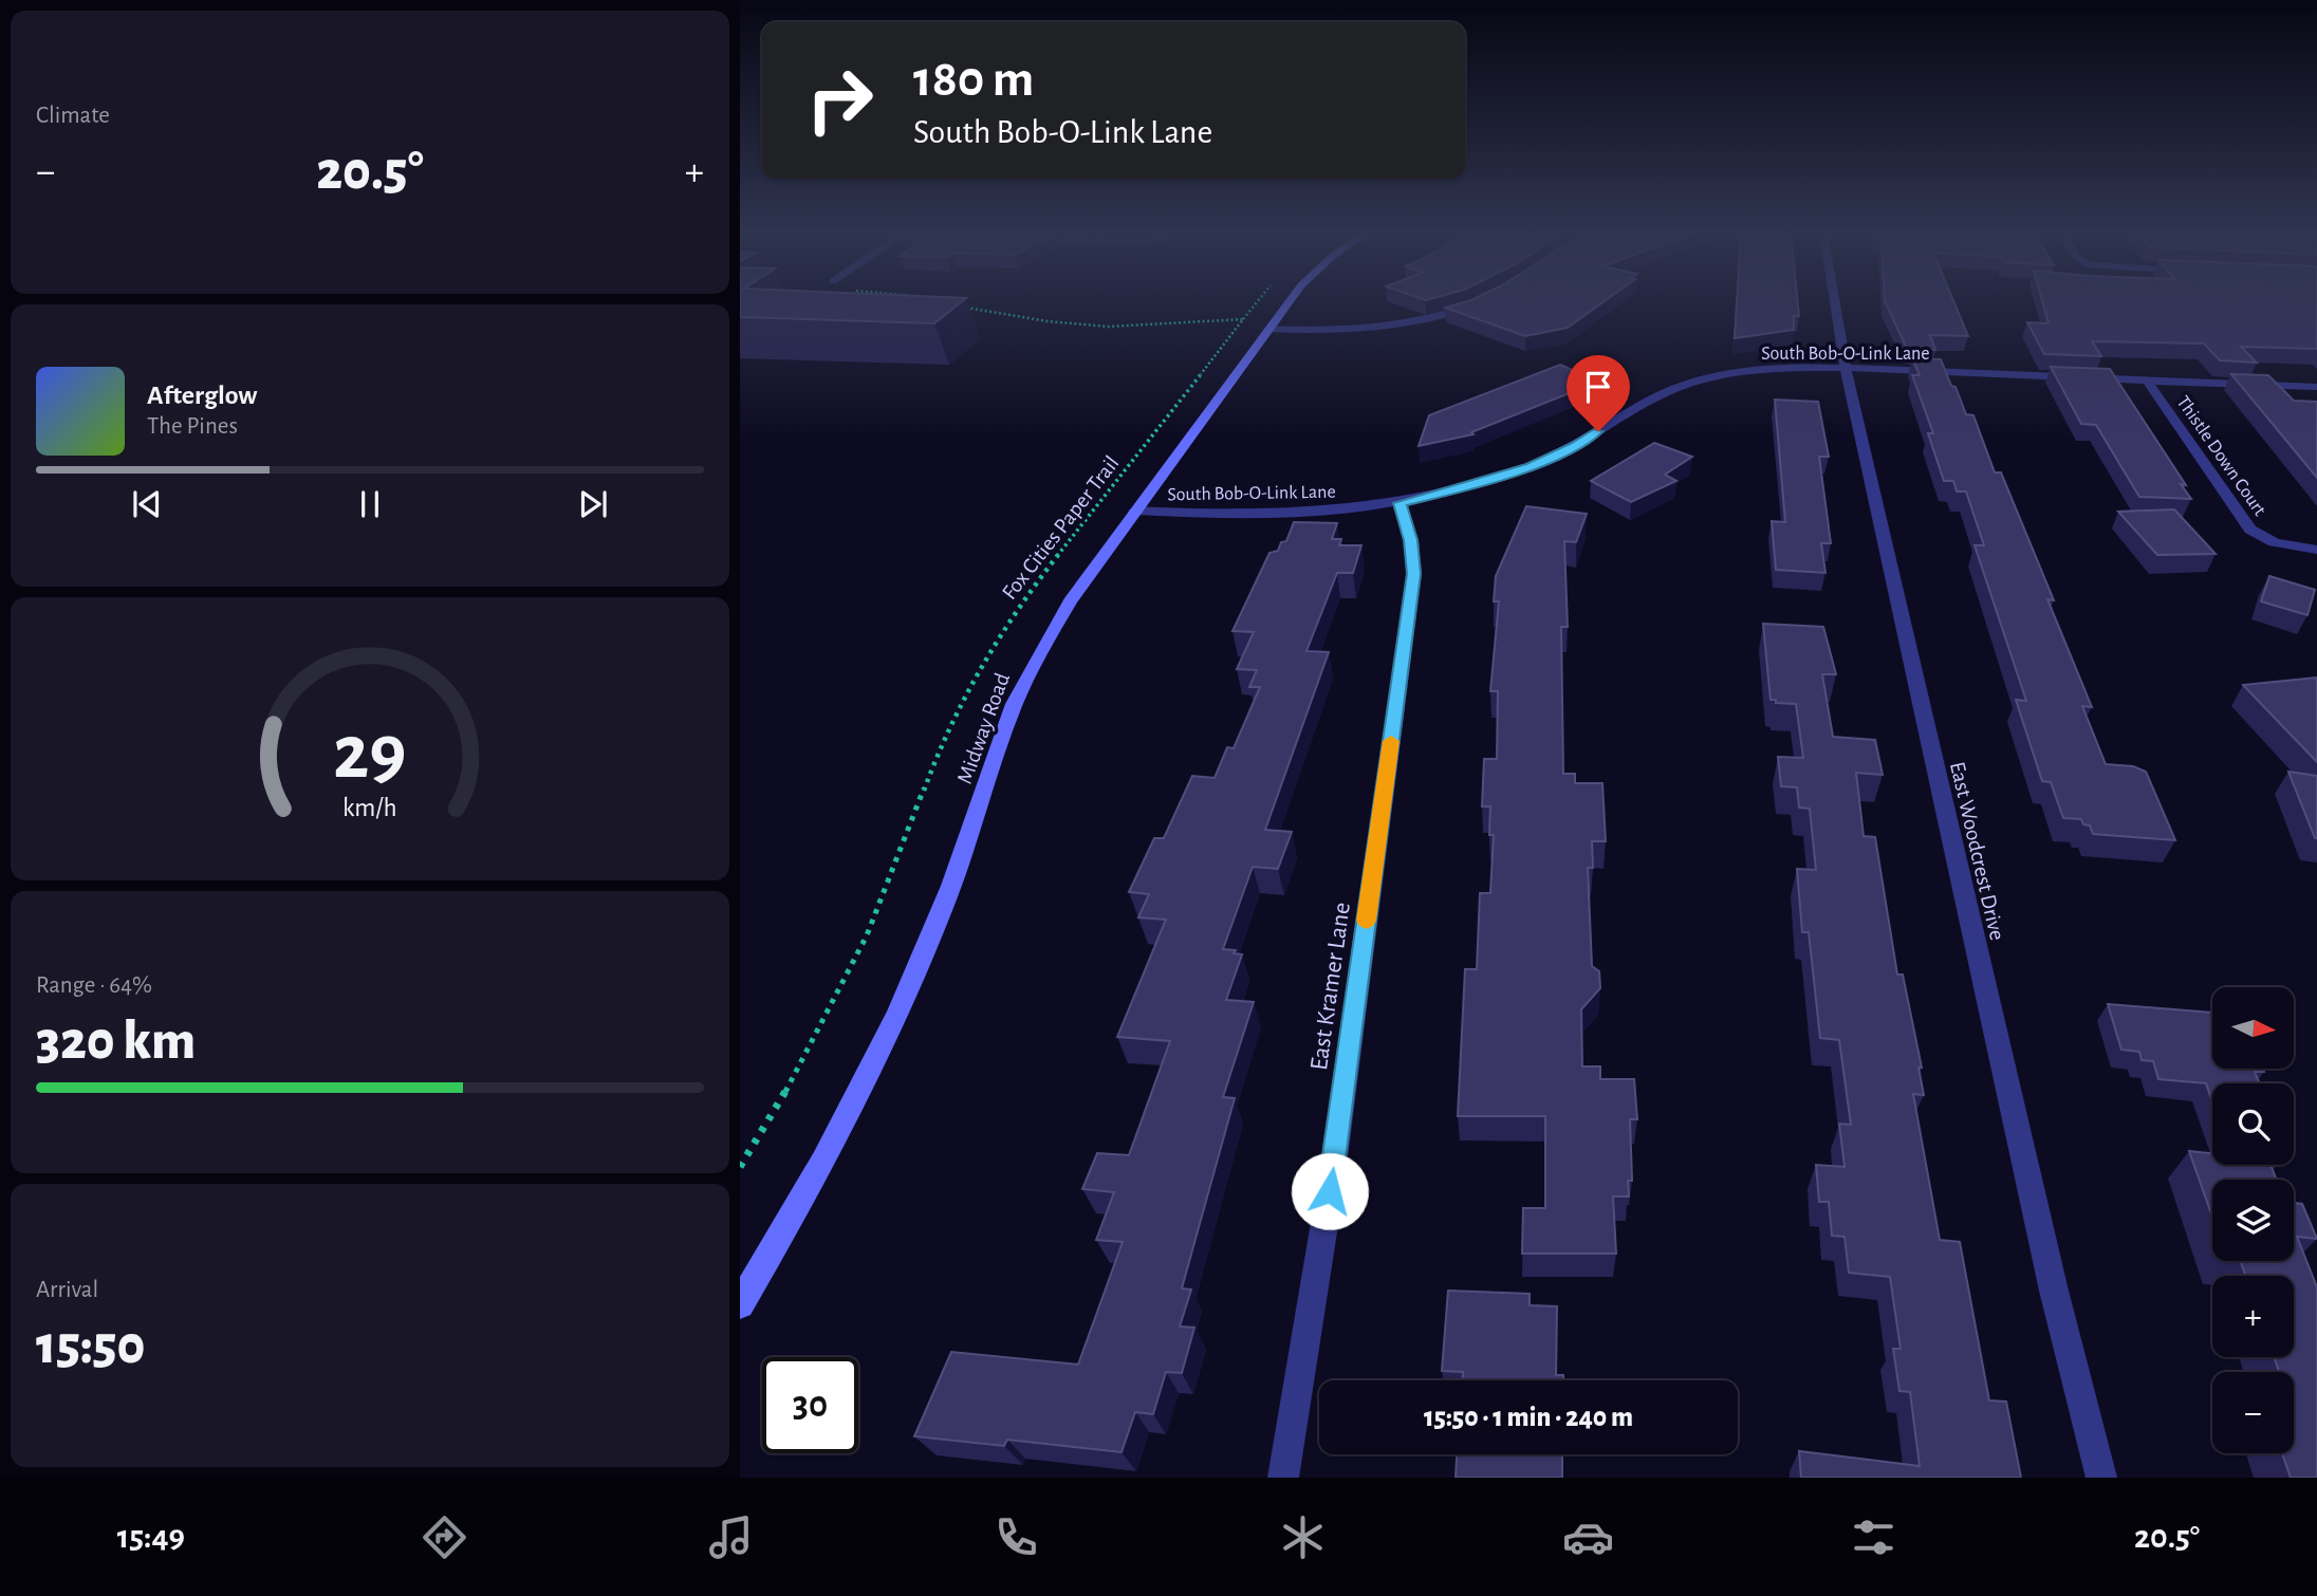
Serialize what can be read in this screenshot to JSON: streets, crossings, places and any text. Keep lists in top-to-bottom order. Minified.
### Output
{"streets":{"main road":["Midway Road"],"street":["South Bob-O-Link Lane","Thistle Down Court","East Woodcrest Drive","East Kramer Lane"],"path":["Fox Cities Paper Trail"]},"crossings":[["South Bob-O-Link Lane","Thistle Down Court"],["South Bob-O-Link Lane","Midway Road"],["South Bob-O-Link Lane","East Woodcrest Drive"],["South Bob-O-Link Lane","East Kramer Lane"]],"north":"right","page":{"tile":["Climate",["Range · 64%","320 km"],["Arrival","15:50"]],"turn":["180 m","South Bob-O-Link Lane"],"heat":["−","20.5°","+"],"song":["Afterglow","The Pines"],"map_buttons":["+","−"],"limit":"30","trip":"15:50 · 1 min · 240 m","tabs":["15:49","20.5°"],"gauge":["29","km/h"]}}
